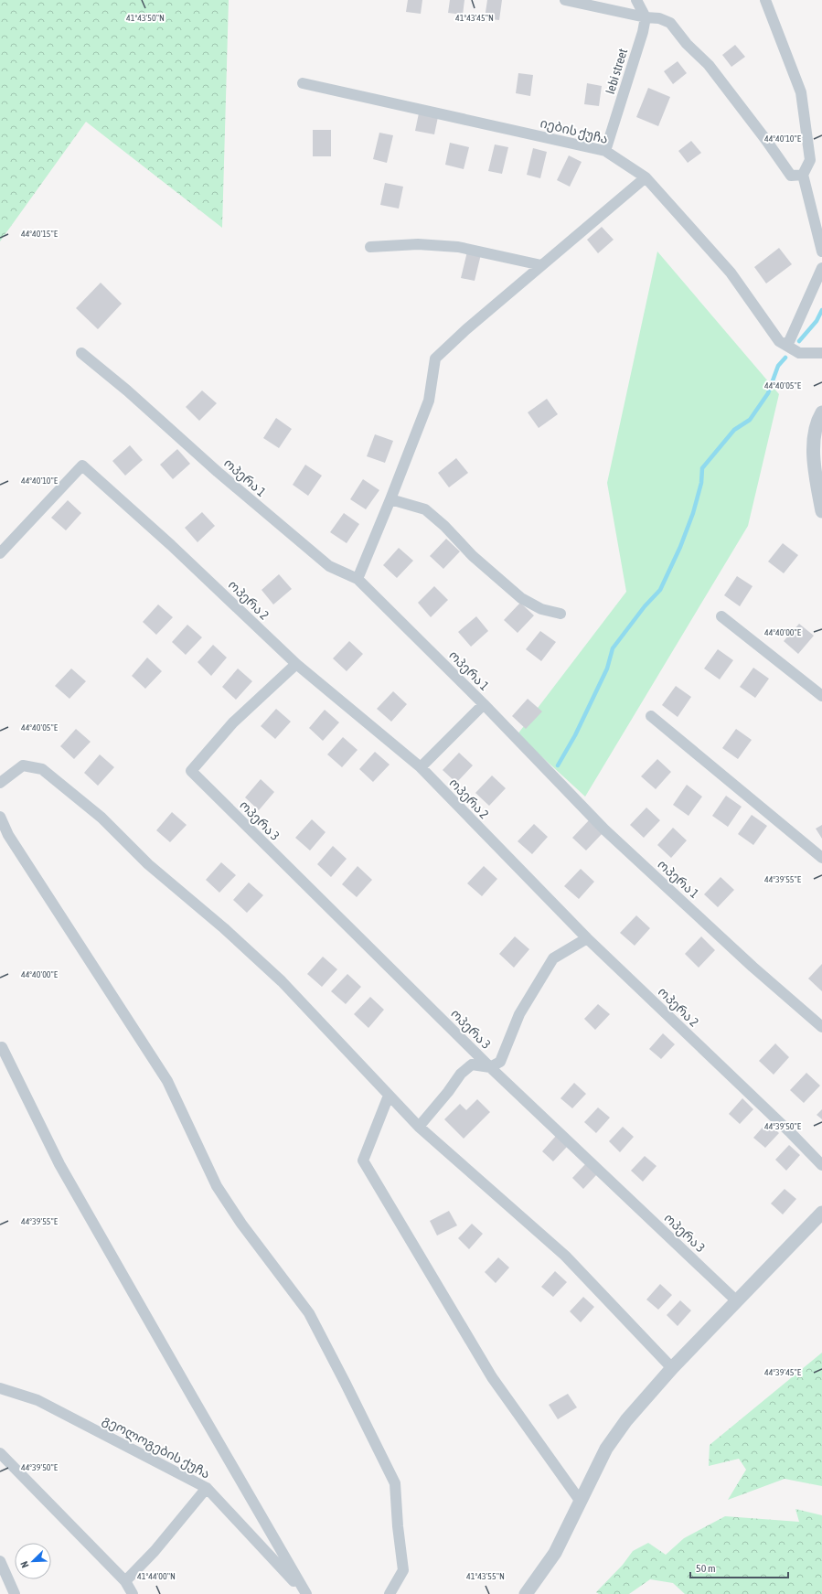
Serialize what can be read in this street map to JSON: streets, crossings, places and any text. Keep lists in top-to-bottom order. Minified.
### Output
{"streets":{"street":["Iebi street","იების ქუჩა","ოპერა 1","ოპერა 2","ოპერა 3","გეოლოგების ქუჩა"]},"crossings":[["Iebi street","იების ქუჩა"],["ოპერა 2","ოპერა 3"]],"scale_bar":"50 m","north":"bottom left","coordinates":["41°43'50\"N","41°43'45\"N","44°40'10\"E","44°40'15\"E","44°40'05\"E","44°40'00\"E","44°39'55\"E","44°39'50\"E","44°39'45\"E","41°44'00\"N","41°43'55\"N"]}
